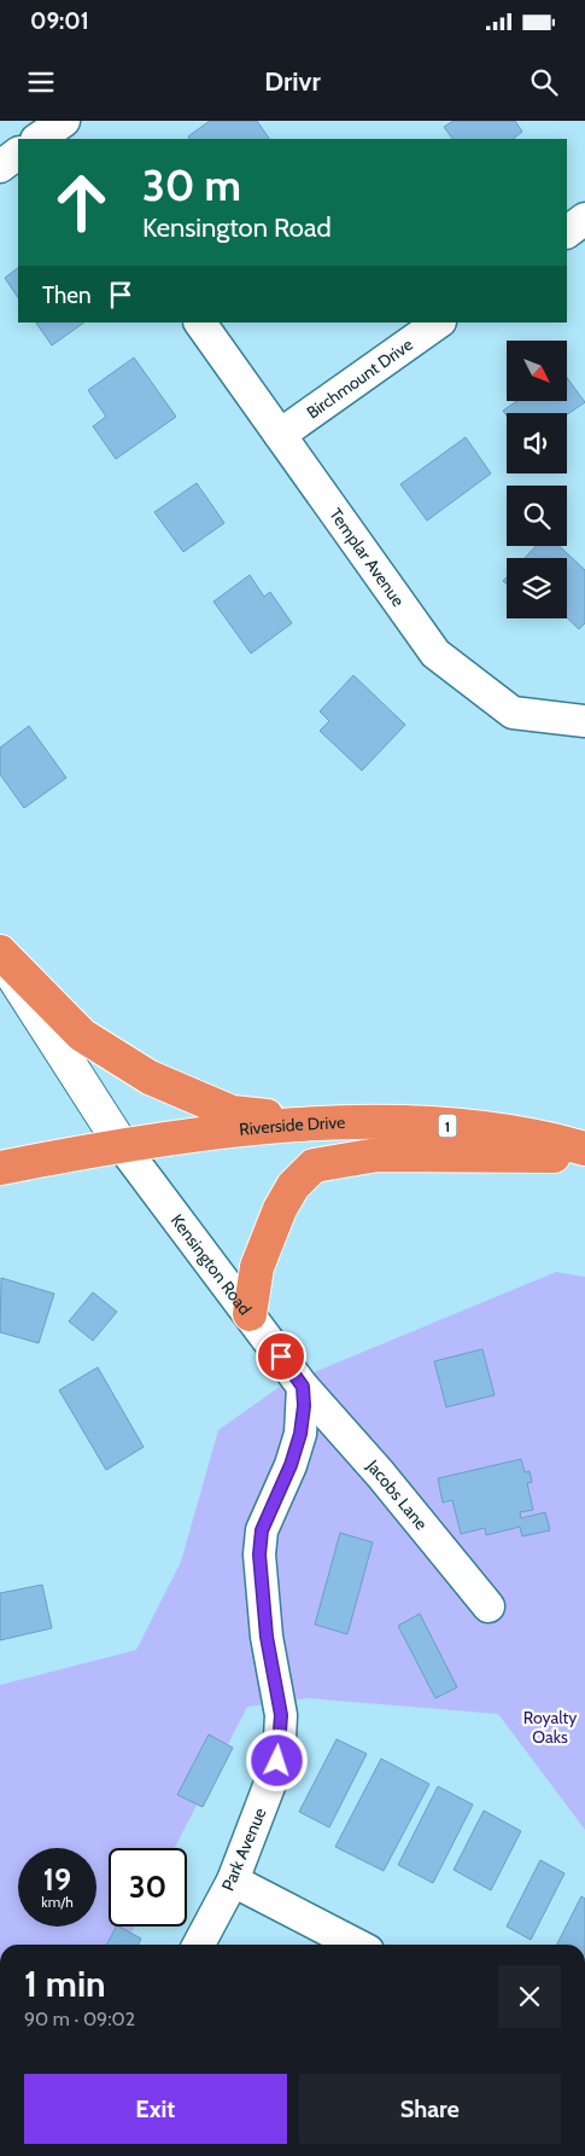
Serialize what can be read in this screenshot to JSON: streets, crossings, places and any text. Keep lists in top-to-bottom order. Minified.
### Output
{"streets":{"highway":["1","Riverside Drive"],"street":["Birchmount Drive","Templar Avenue","Kensington Road","Jacobs Lane","Park Avenue"]},"crossings":[["Birchmount Drive","Templar Avenue"],["Riverside Drive","Kensington Road"],["Kensington Road","Jacobs Lane"],["Kensington Road","Park Avenue"],["Jacobs Lane","Park Avenue"]],"parks":["Royalty Oaks"],"north":"bottom right","page":{"status":"09:01","header":"Drivr","turn":["30 m","Kensington Road"],"then":"Then","speed":"19 km/h","limit":"30","heading":["1 min","90 m · 09:02"],"buttons":["Exit","Share"]}}
